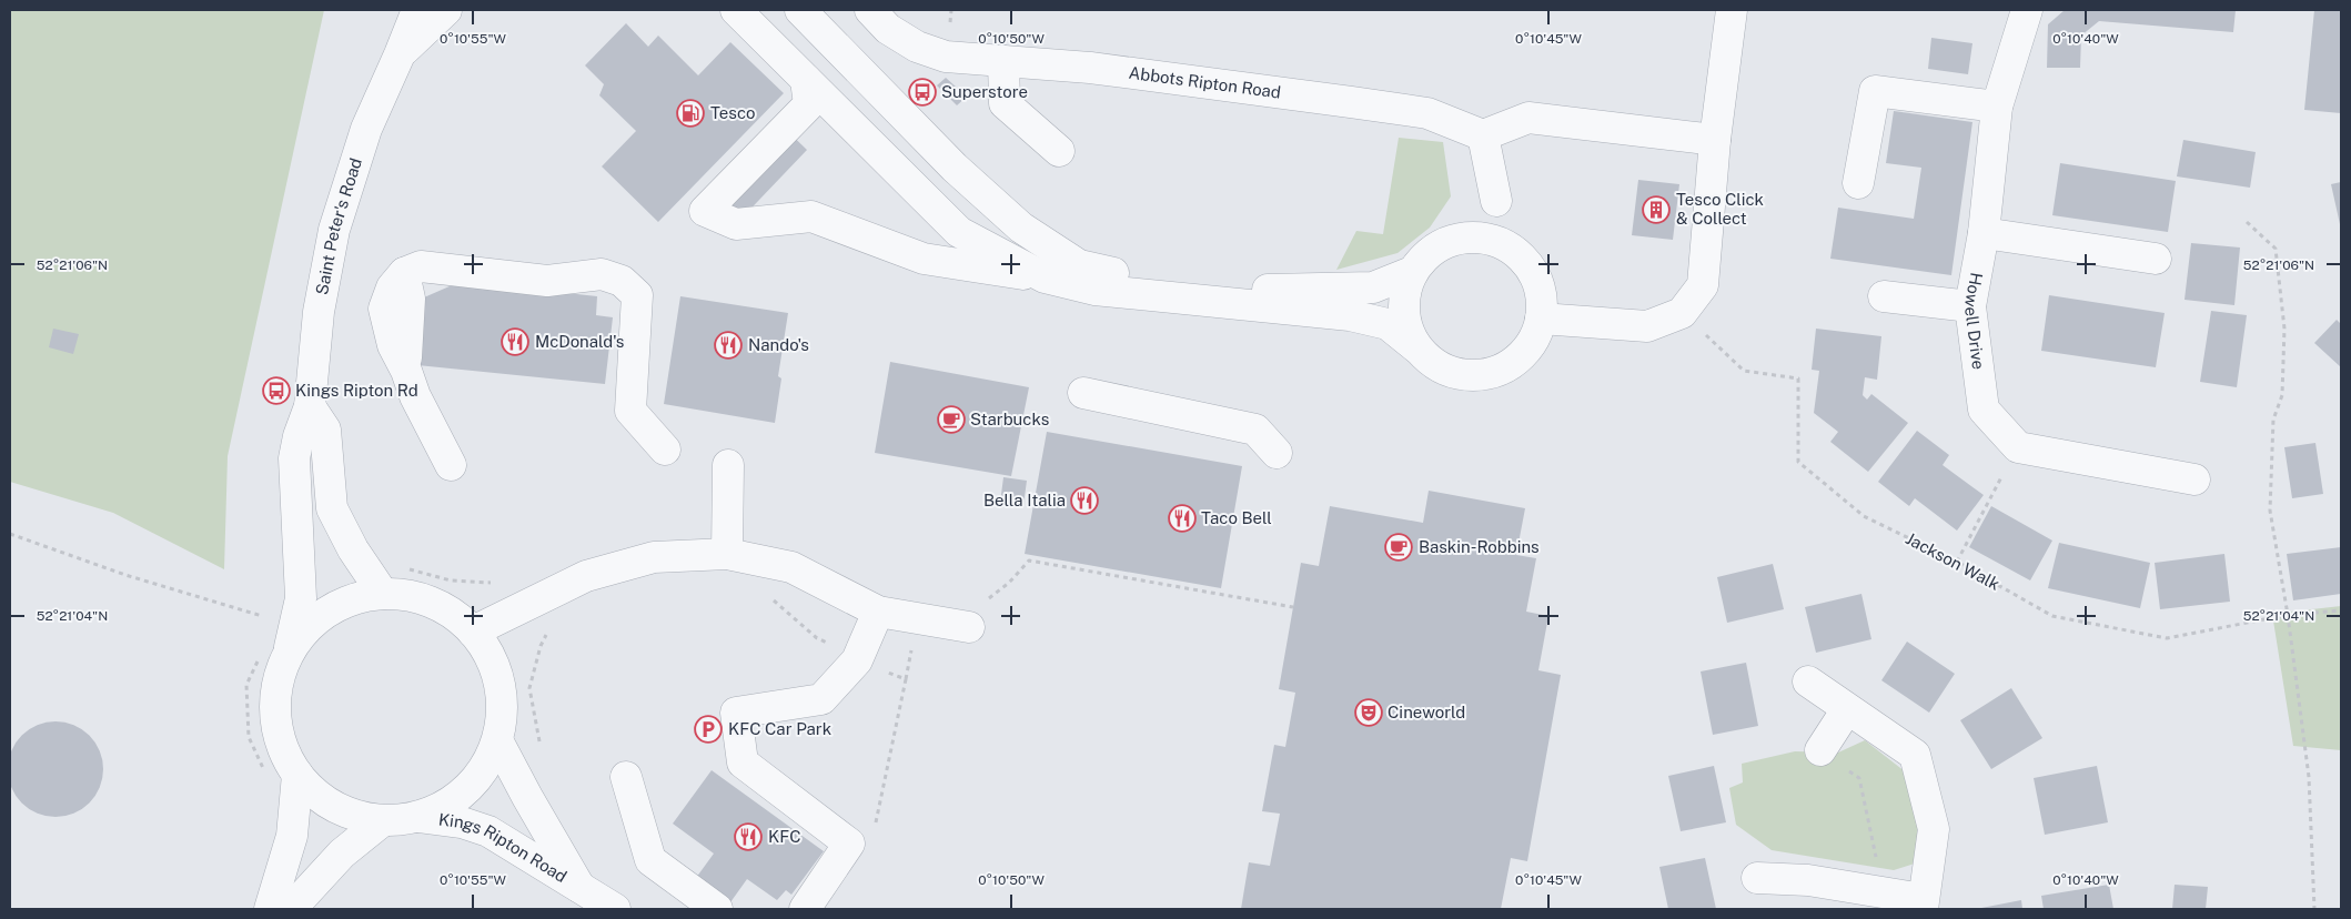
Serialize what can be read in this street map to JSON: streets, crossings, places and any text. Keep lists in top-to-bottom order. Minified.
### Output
{"streets":{"street":["Abbots Ripton Road","Saint Peter's Road","Howell Drive","Kings Ripton Road"],"path":["Jackson Walk"]},"places":{"bus stop":["Superstore","Kings Ripton Rd"],"fuel station":["Tesco"],"building":["Tesco Click & Collect"],"restaurant":["McDonald's","Nando's","Bella Italia","Taco Bell","KFC"],"cafe":["Starbucks","Baskin-Robbins"],"theatre":["Cineworld"],"parking":["KFC Car Park"]},"coordinates":["0°10'55\"W","0°10'50\"W","0°10'45\"W","0°10'40\"W","52°21'06\"N","52°21'04\"N"]}
